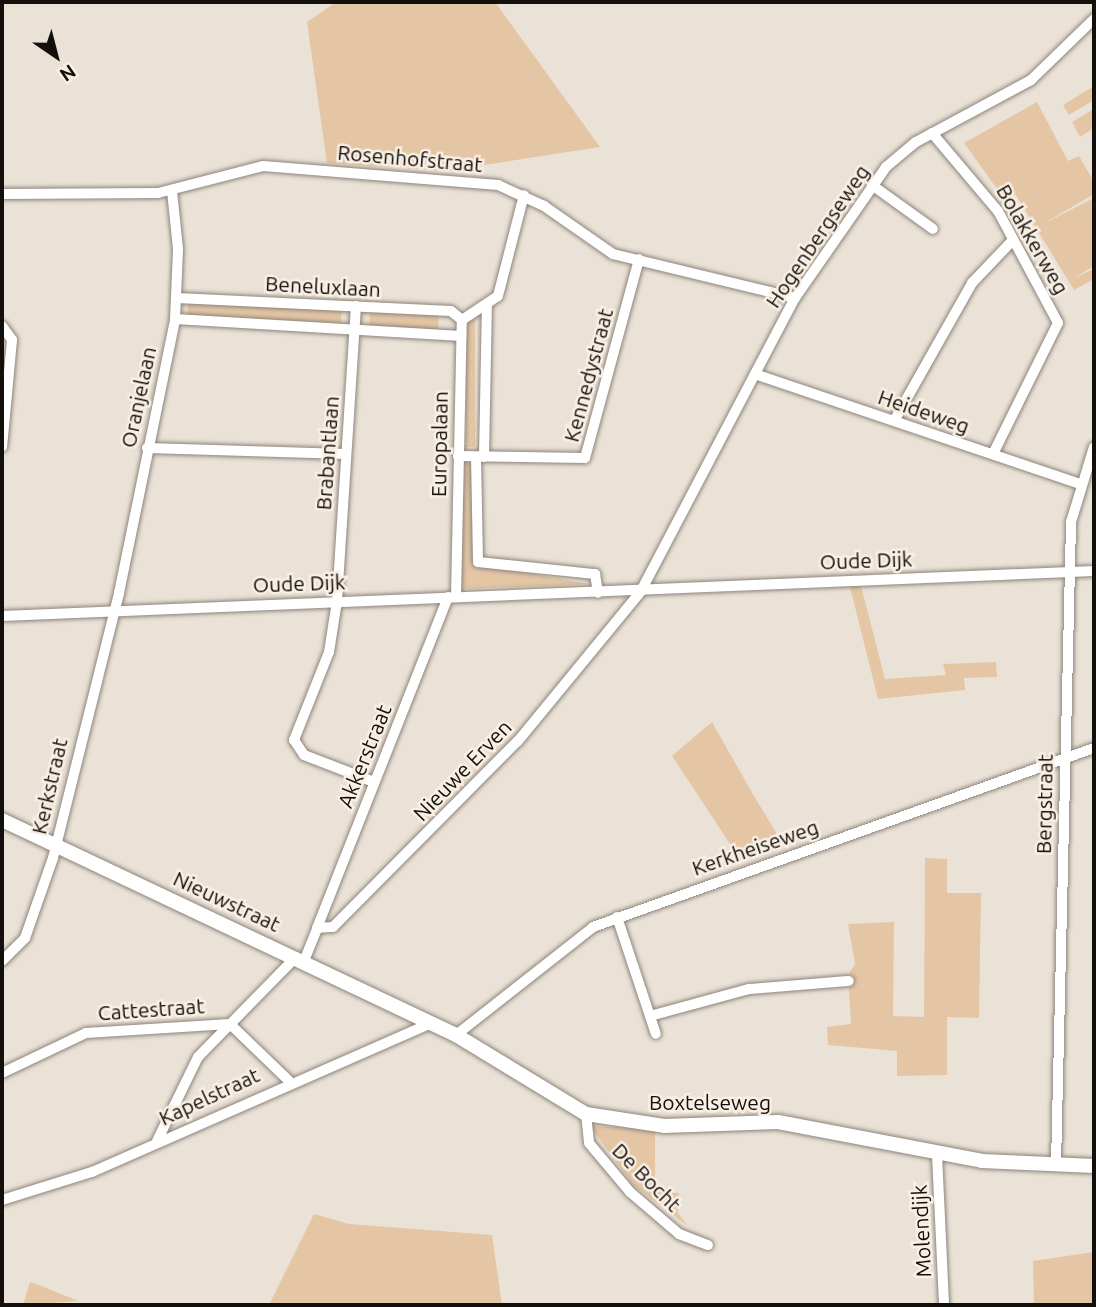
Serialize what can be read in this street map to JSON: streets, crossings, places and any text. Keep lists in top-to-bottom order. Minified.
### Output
{"streets":{"street":["Rosenhofstraat","Hogenbergseweg","Bolakkerweg","Beneluxlaan","Kennedystraat","Oranjelaan","Heideweg","Europalaan","Brabantlaan","Oude Dijk","Akkerstraat","Nieuwe Erven","Kerkstraat","Bergstraat","Kerkheiseweg","Nieuwstraat","Cattestraat","Kapelstraat","Boxtelseweg","De Bocht","Molendijk"]},"crossings":[["Rosenhofstraat","Hogenbergseweg"],["Rosenhofstraat","Kennedystraat"],["Rosenhofstraat","Oranjelaan"],["Rosenhofstraat","Europalaan"],["Hogenbergseweg","Bolakkerweg"],["Hogenbergseweg","Heideweg"],["Hogenbergseweg","Oude Dijk"],["Hogenbergseweg","Nieuwe Erven"],["Bolakkerweg","Heideweg"],["Beneluxlaan","Oranjelaan"],["Beneluxlaan","Europalaan"],["Beneluxlaan","Brabantlaan"],["Kennedystraat","Europalaan"],["Oranjelaan","Oude Dijk"],["Oranjelaan","Kerkstraat"],["Heideweg","Bergstraat"],["Europalaan","Oude Dijk"],["Europalaan","Akkerstraat"],["Brabantlaan","Oude Dijk"],["Brabantlaan","Akkerstraat"],["Oude Dijk","Akkerstraat"],["Oude Dijk","Nieuwe Erven"],["Oude Dijk","Kerkstraat"],["Oude Dijk","Bergstraat"],["Akkerstraat","Nieuwe Erven"],["Kerkstraat","Nieuwstraat"],["Bergstraat","Kerkheiseweg"],["Bergstraat","Boxtelseweg"],["Kerkheiseweg","Boxtelseweg"],["Nieuwstraat","Kapelstraat"],["Nieuwstraat","Boxtelseweg"],["Cattestraat","Kapelstraat"],["Kapelstraat","Boxtelseweg"],["Boxtelseweg","De Bocht"],["Boxtelseweg","Molendijk"]],"north":"bottom right"}
